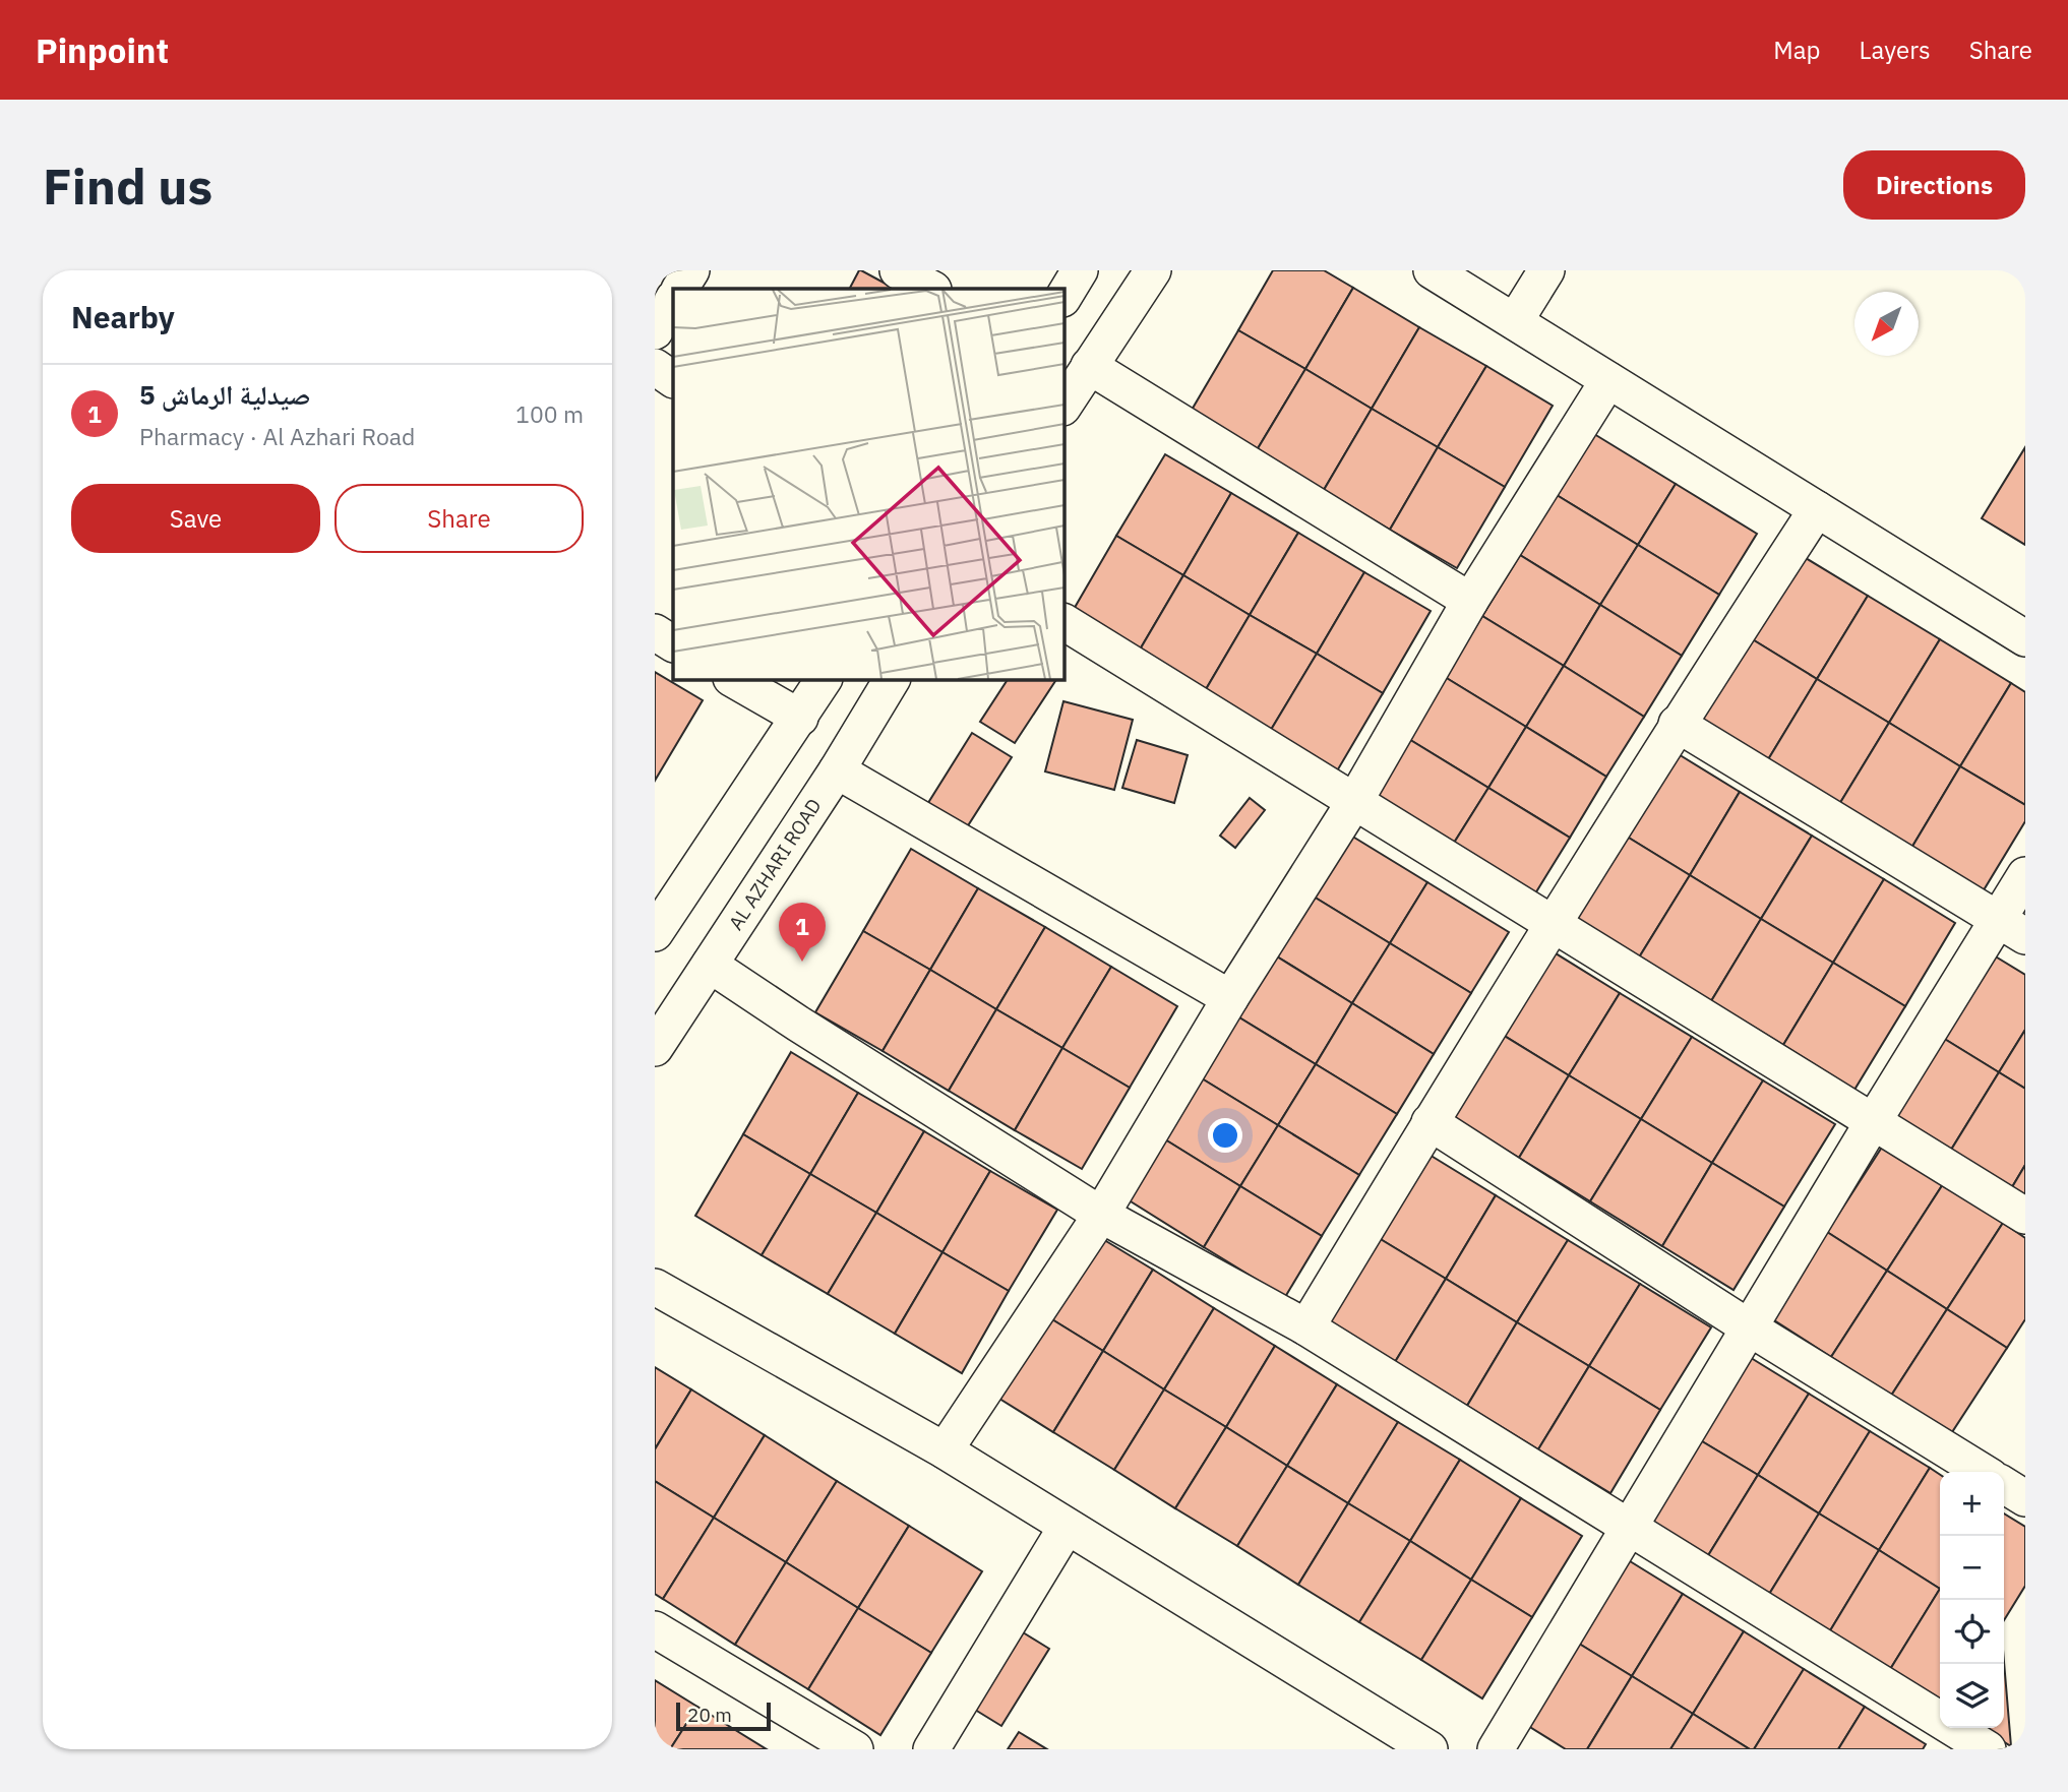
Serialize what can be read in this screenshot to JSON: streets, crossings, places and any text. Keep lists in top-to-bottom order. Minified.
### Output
{"streets":{"street":["AL AZHARI ROAD"]},"scale_bar":"20 m","north":"bottom left","page":{"header":"Pinpoint","nav":["Map","Layers","Share"],"buttons":["Directions",["Save","Share"]],"title":"Find us","heading":"Nearby","list":[{"mark":"1","name":"صيدلية الرماش 5","note":"Pharmacy · Al Azhari Road","value":"100 m"}],"pins":"1","map_buttons":["+","−"],"scale":"20 m"}}
